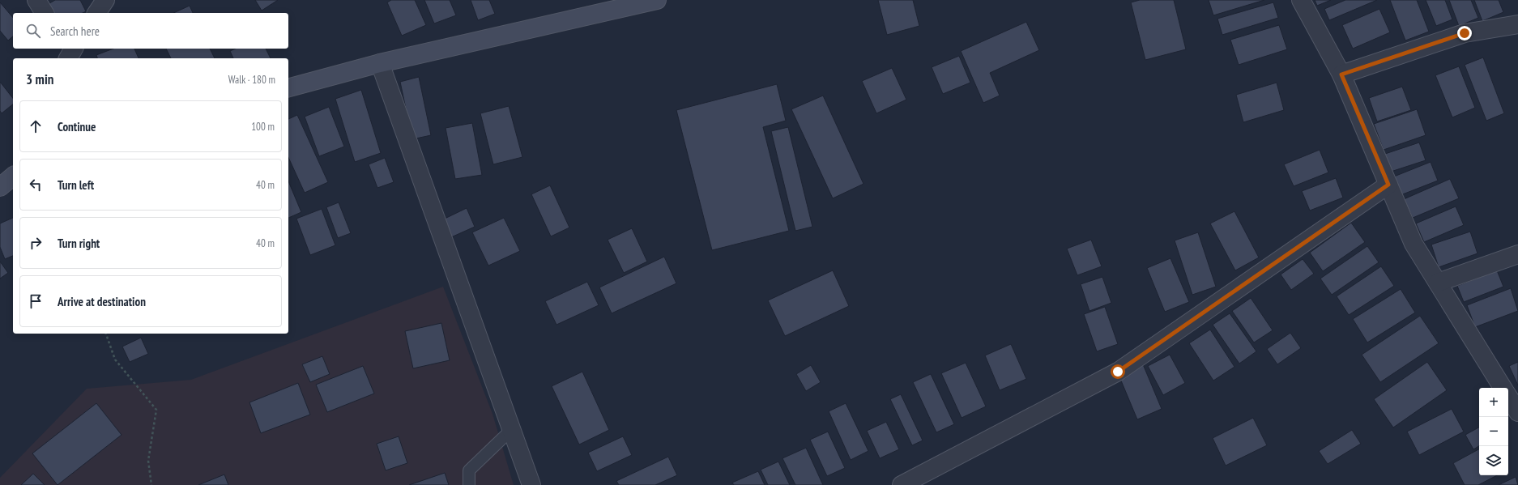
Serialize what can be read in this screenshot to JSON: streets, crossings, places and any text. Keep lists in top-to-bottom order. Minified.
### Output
{"page":{"search":"Search here","heading":["3 min","Walk · 180 m"],"list":[["Continue","100 m"],["Turn left","40 m"],["Turn right","40 m"],"Arrive at destination"],"map_buttons":["+","−"]}}
